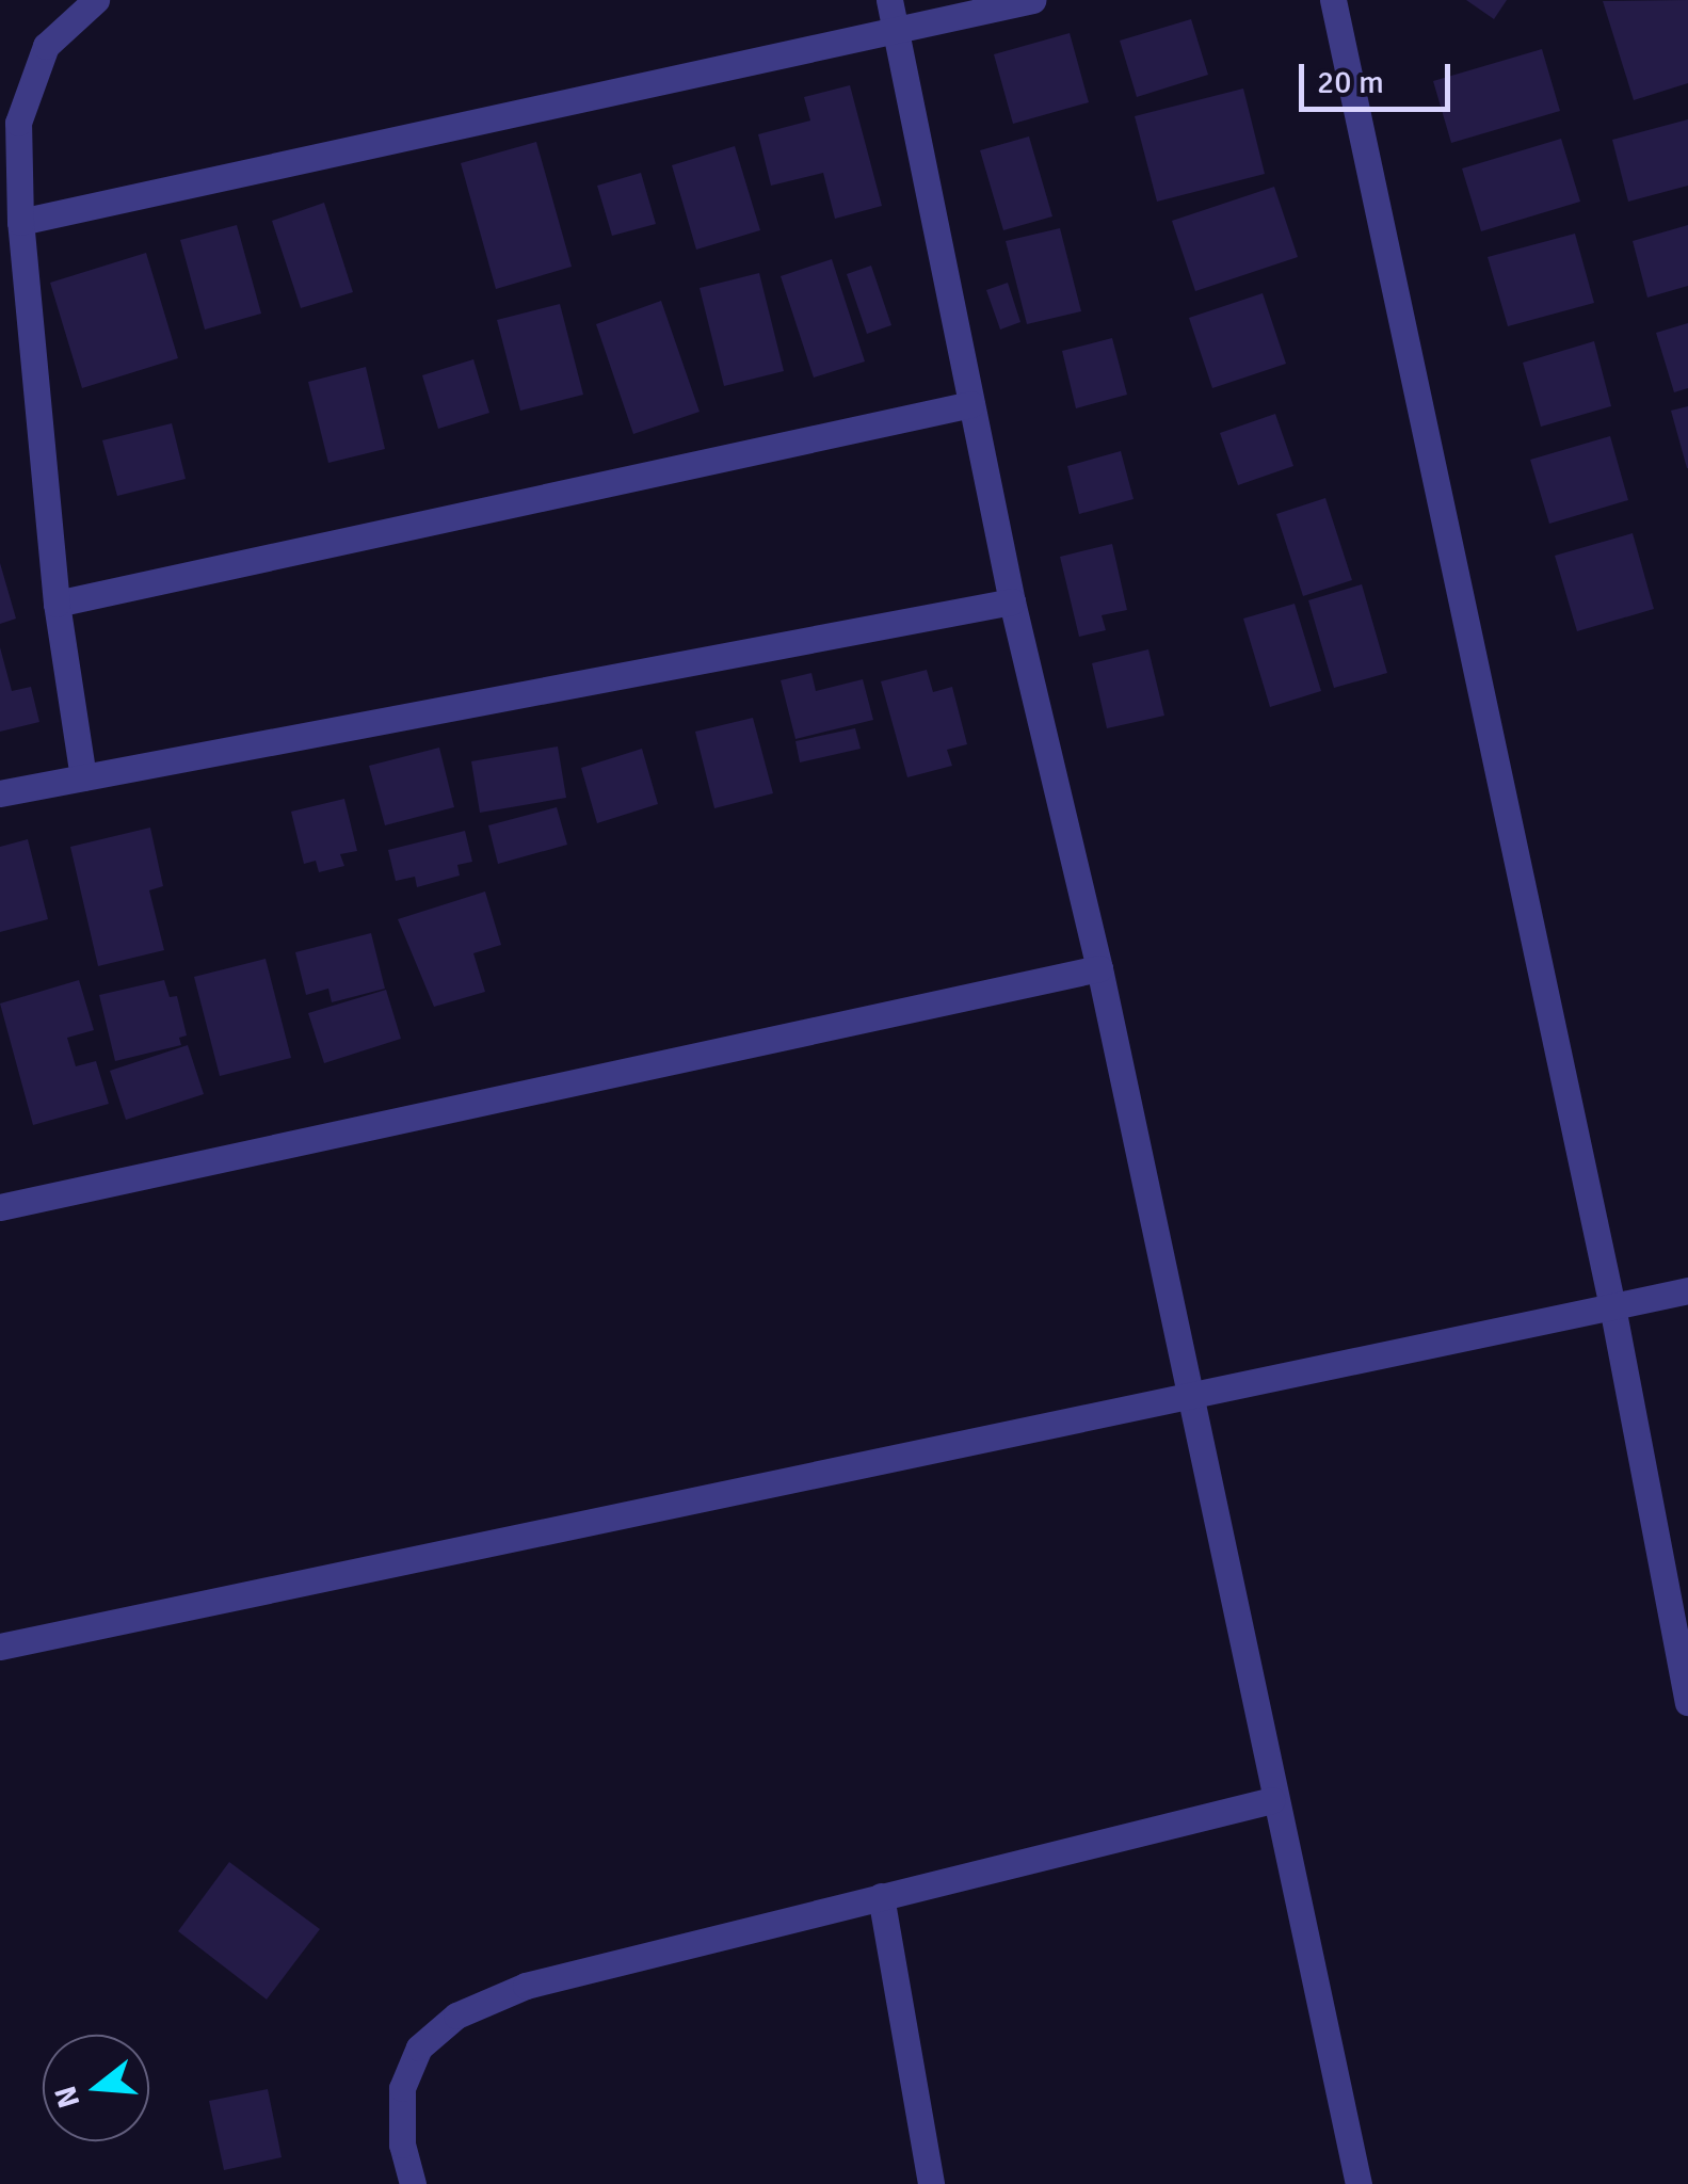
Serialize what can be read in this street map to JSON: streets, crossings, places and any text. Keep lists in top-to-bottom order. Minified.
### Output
{"scale_bar":"20 m","north":"left"}
